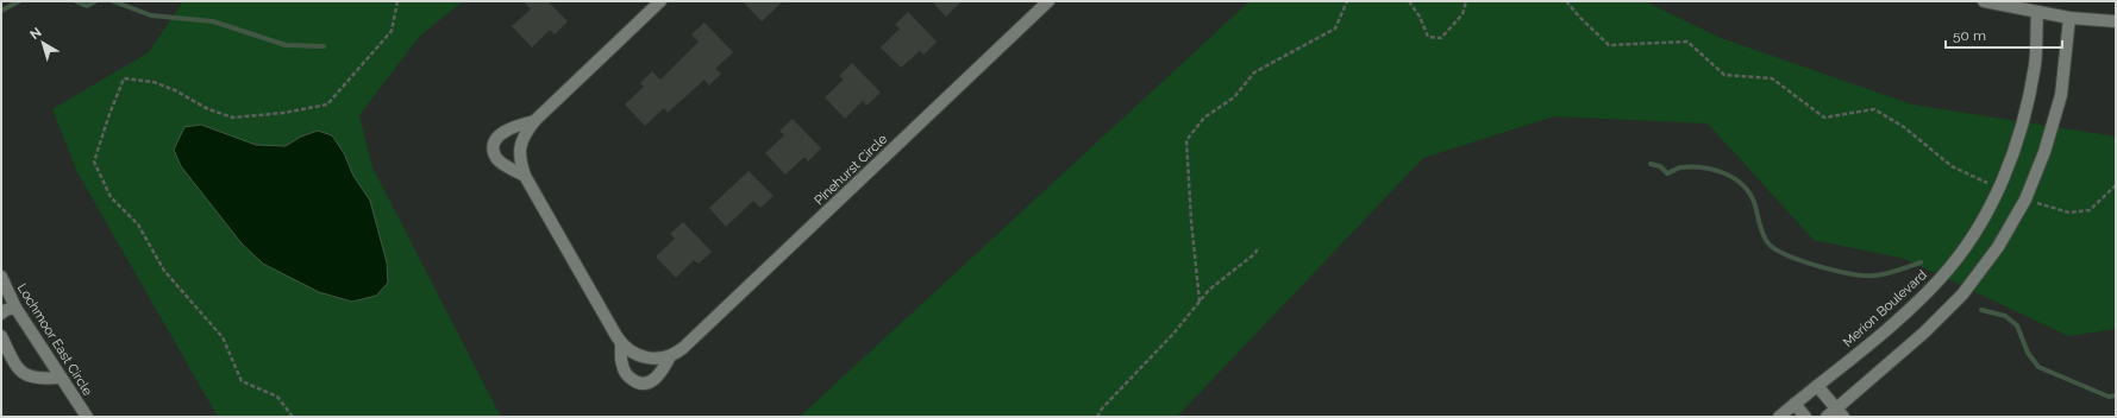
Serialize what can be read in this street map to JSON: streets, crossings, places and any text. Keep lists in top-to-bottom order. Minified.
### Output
{"streets":{"street":["Pinehurst Circle","Merion Boulevard","Lochmoor East Circle"]},"scale_bar":"50 m","north":"top left"}
